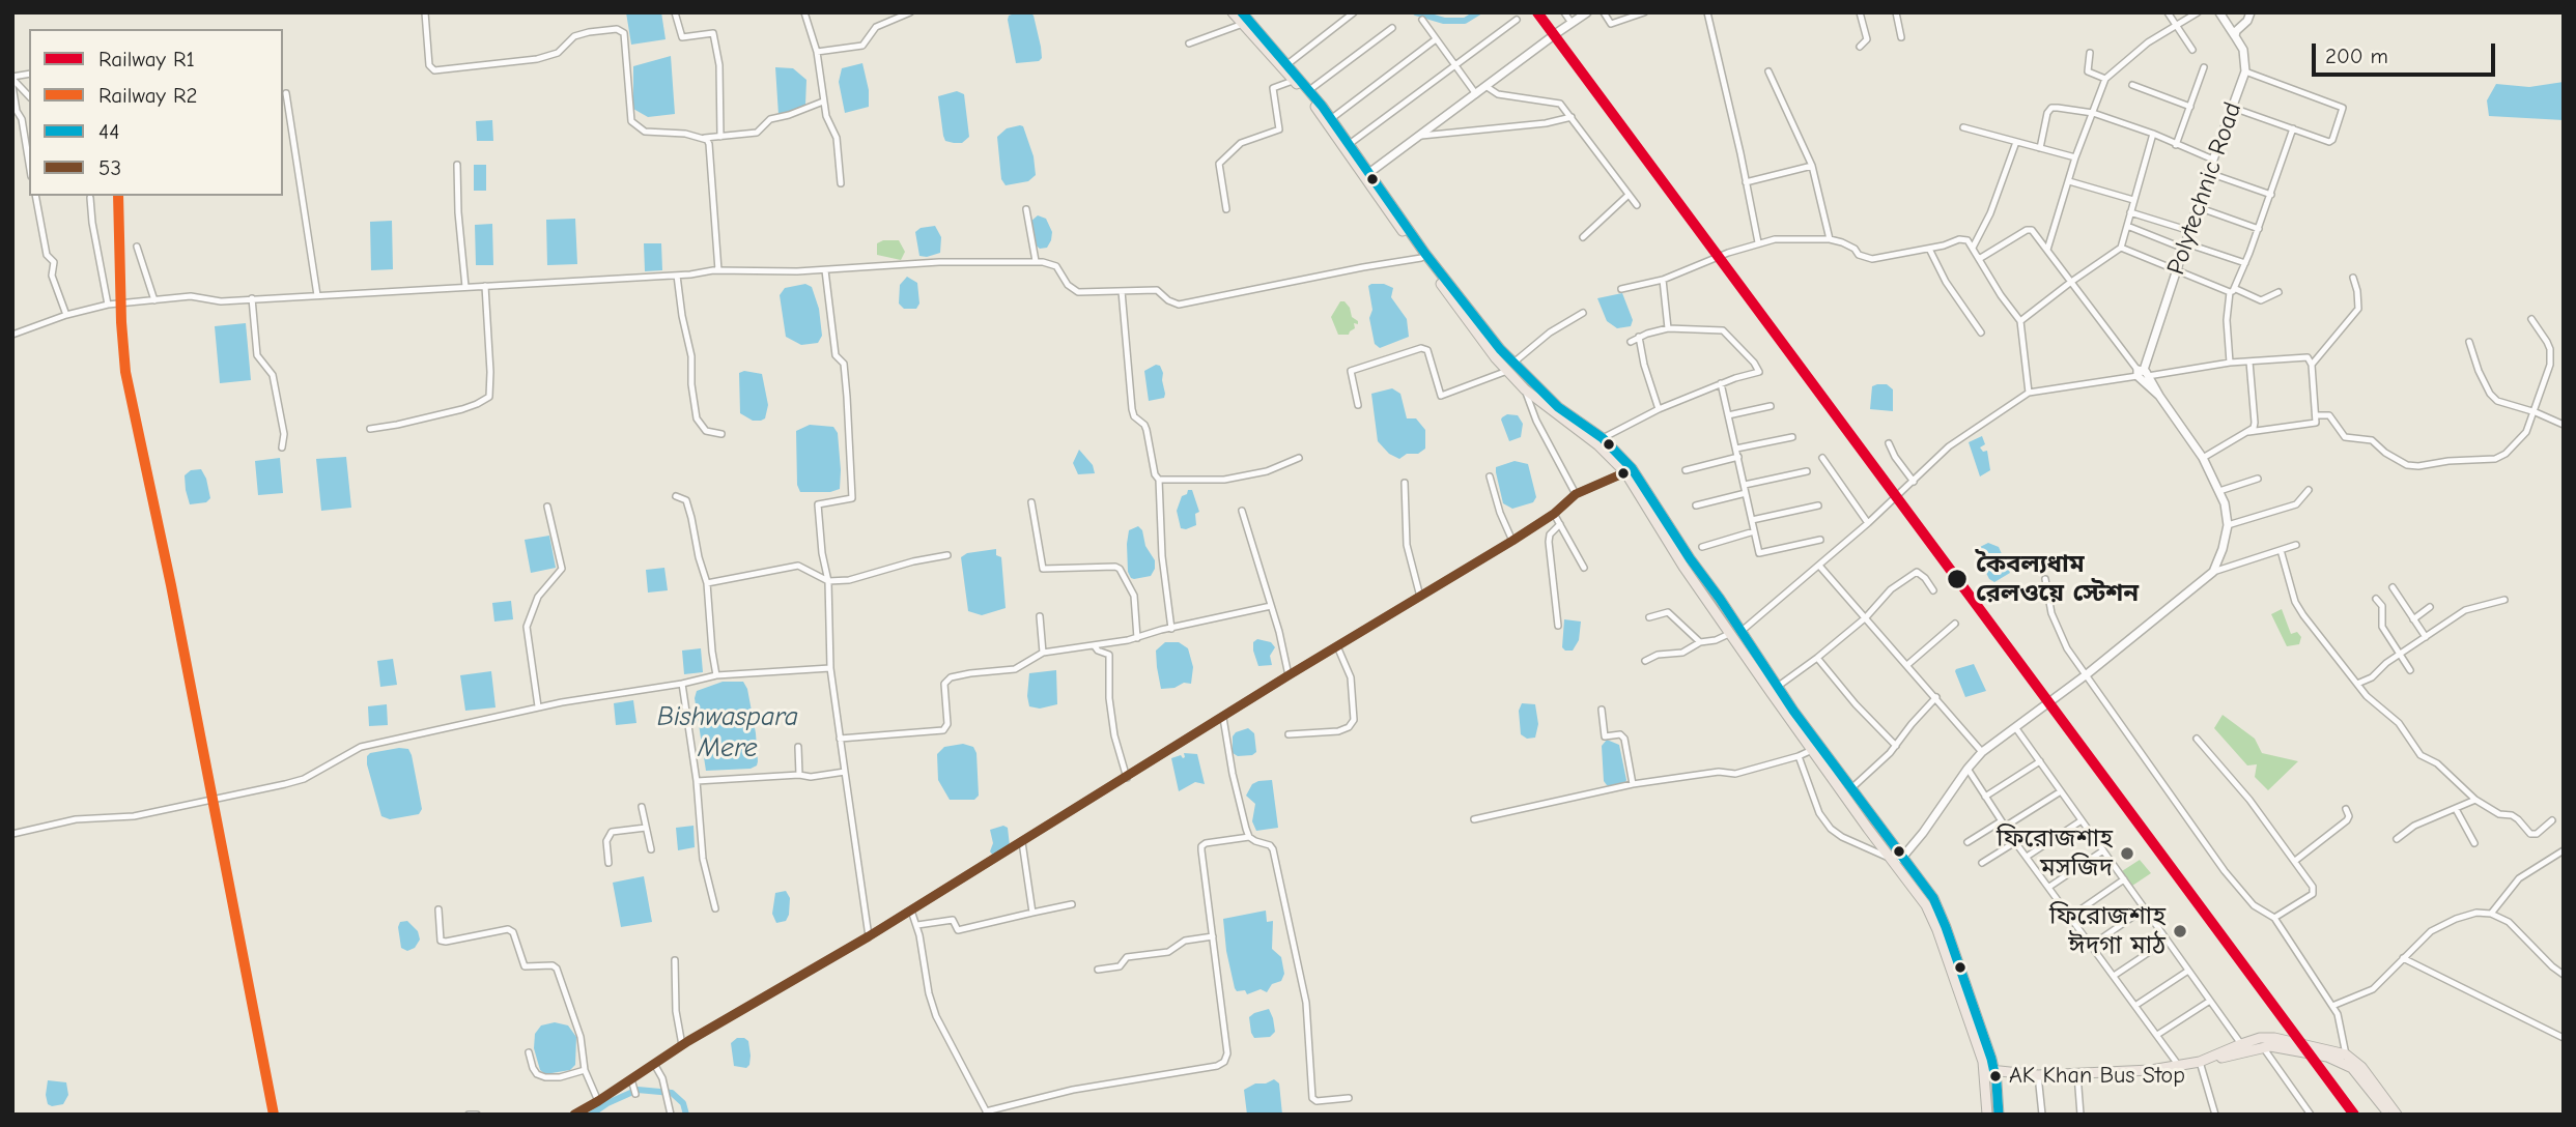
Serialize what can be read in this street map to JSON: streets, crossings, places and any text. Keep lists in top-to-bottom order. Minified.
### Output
{"streets":{"street":["Polytechnic Road"]},"water":["Bishwaspara Mere"],"places":["কৈবল্যধাম রেলওয়ে স্টেশন","ফিরোজশাহ মসজিদ","ফিরোজশাহ ঈদগা মাঠ","AK Khan Bus Stop"],"lines":["rail line R1","transit line 44","rail line R2","transit line 53"],"legend":["Railway R1","Railway R2","44","53"],"scale_bar":"200 m"}
